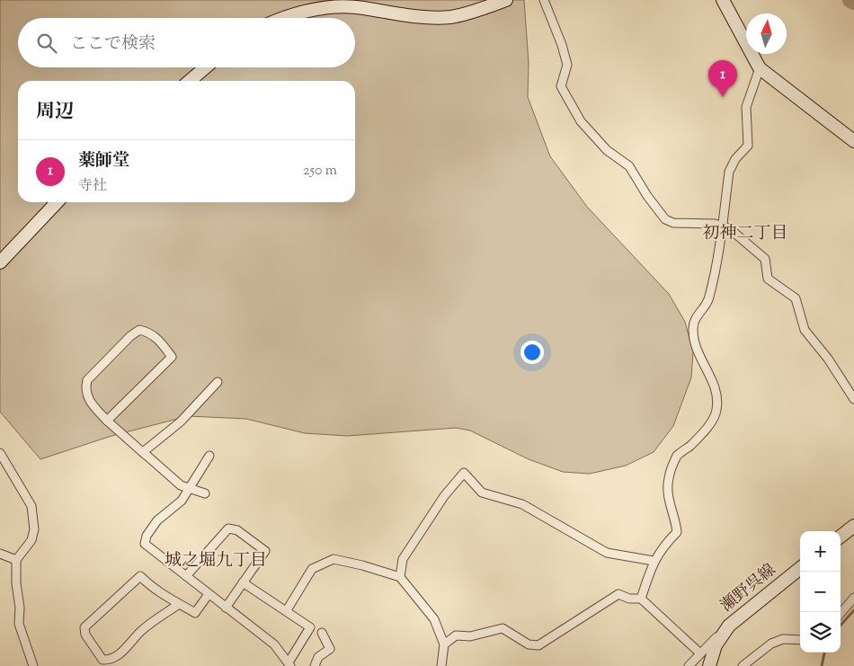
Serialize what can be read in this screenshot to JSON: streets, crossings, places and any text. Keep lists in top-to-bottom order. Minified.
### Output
{"streets":{"street":["瀬野呉線"]},"districts":["初神二丁目","城之堀九丁目"],"north":"top","page":{"search":"ここで検索","pins":"1","heading":"周辺","list":[{"mark":"1","name":"薬師堂","note":"寺社","value":"250 m"}],"map_buttons":["+","−"]}}
